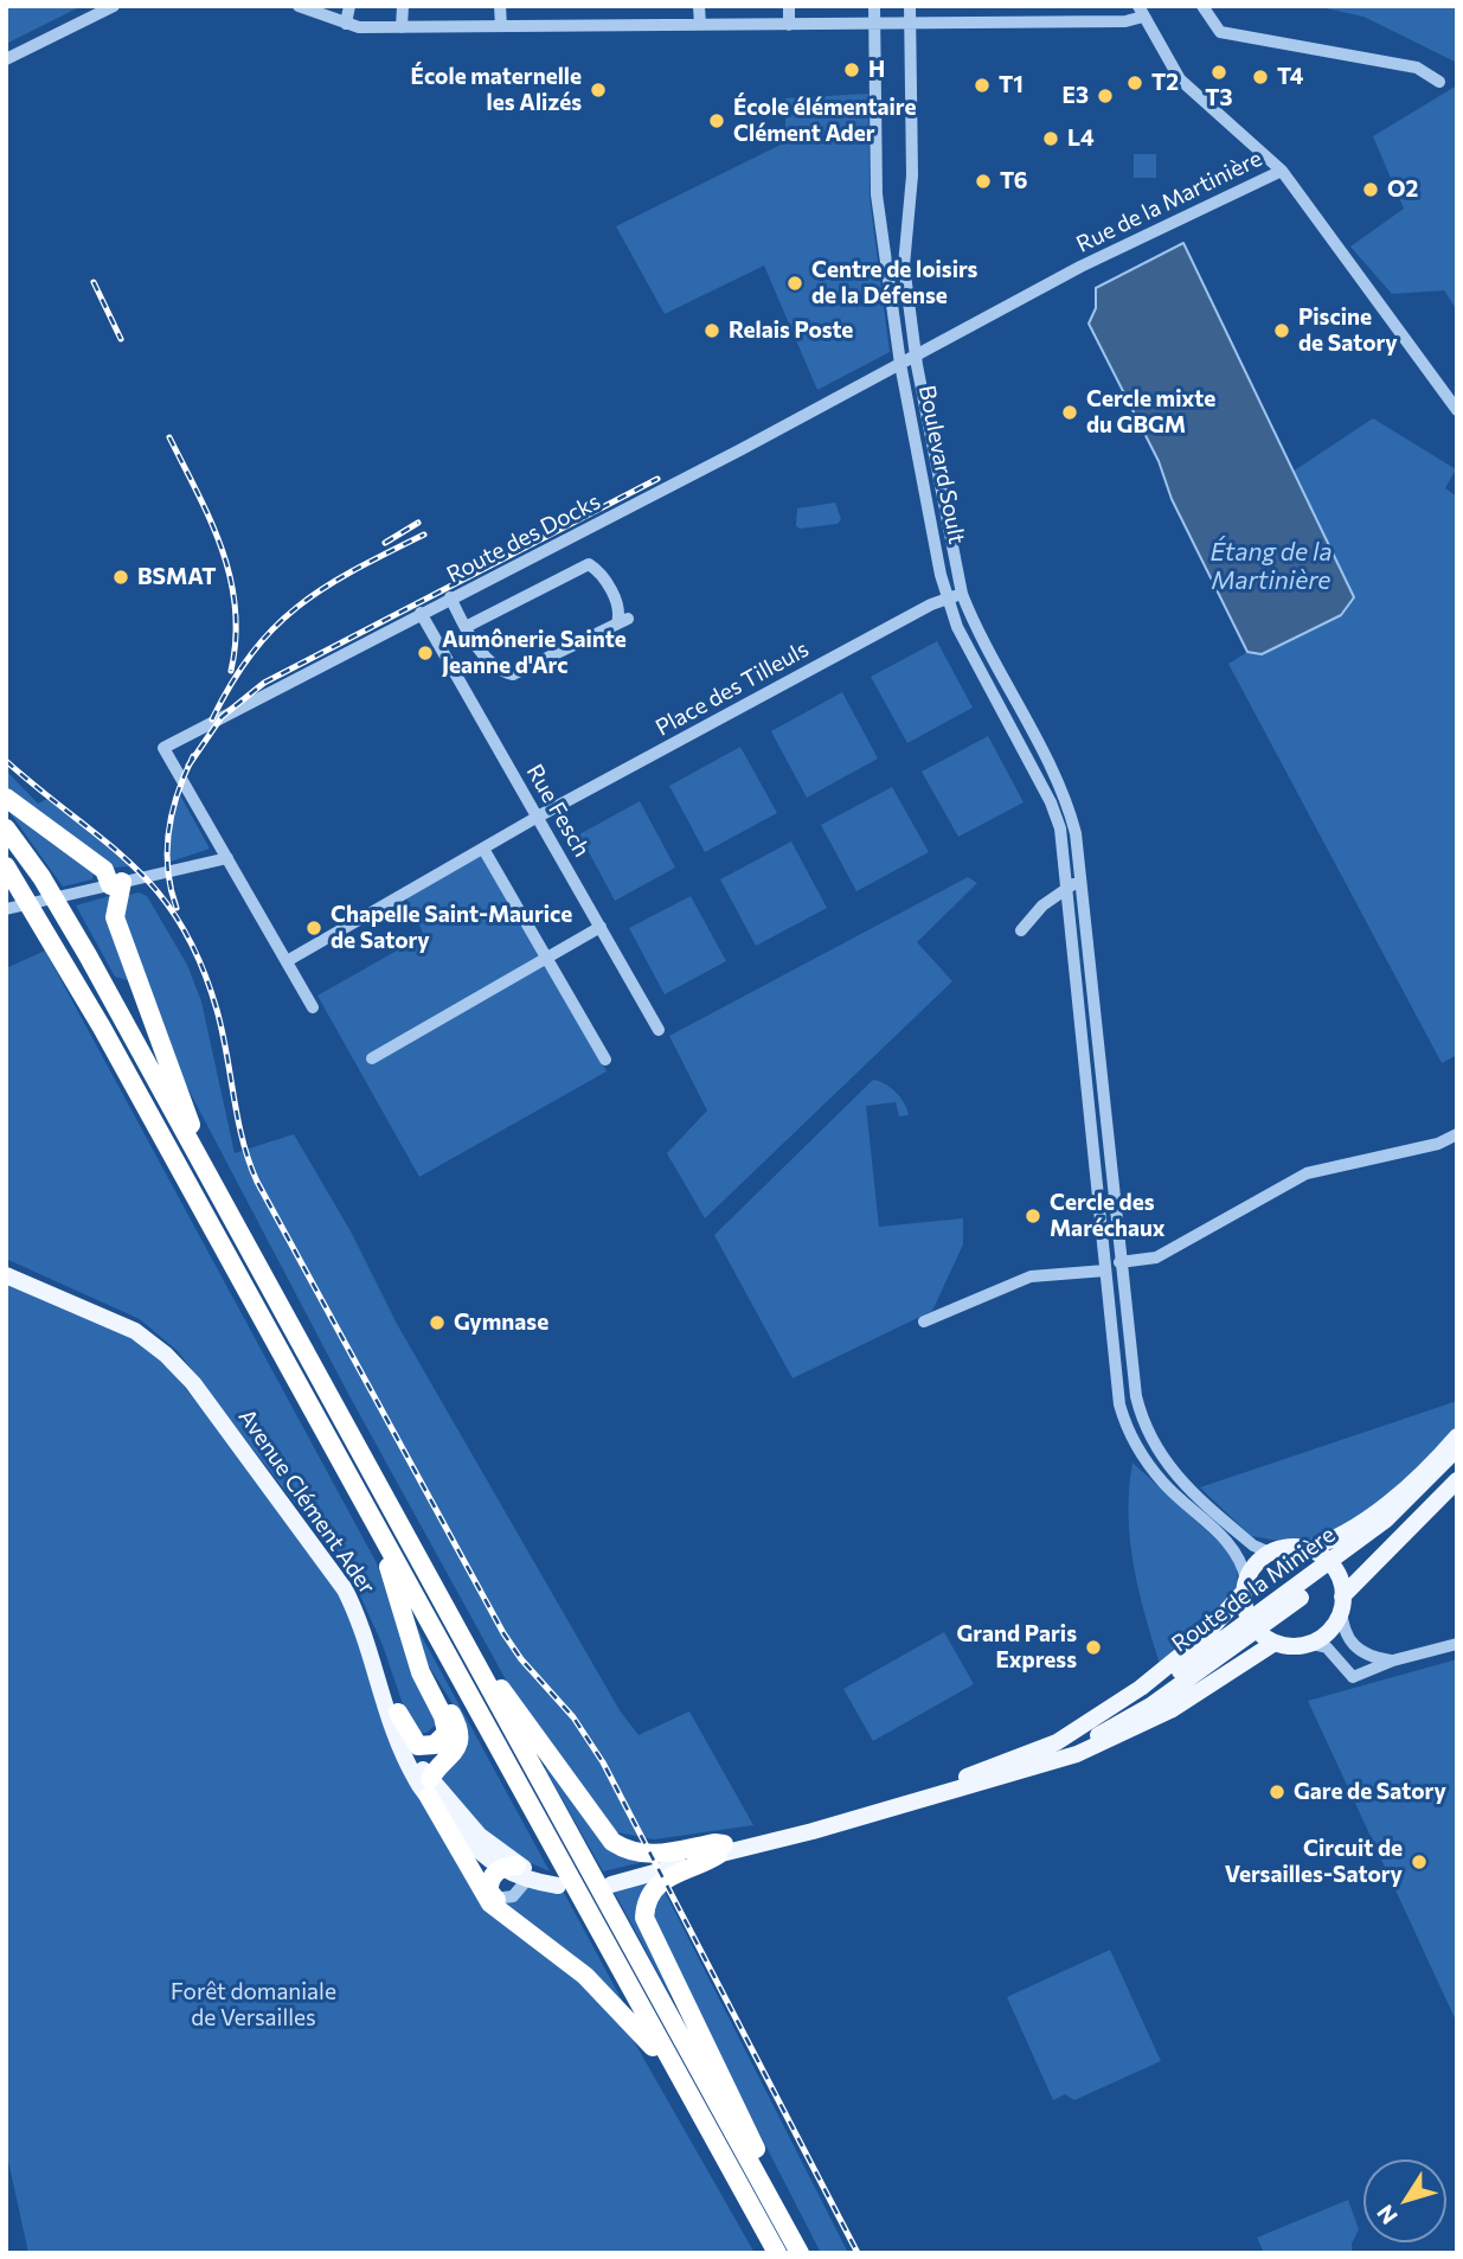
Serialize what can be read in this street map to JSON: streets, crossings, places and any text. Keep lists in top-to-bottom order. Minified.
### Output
{"streets":{"main road":["Avenue Clément Ader","Route de la Minière"],"street":["Rue de la Martinière","Boulevard Soult","Route des Docks","Place des Tilleuls","Rue Fesch"]},"crossings":[["Rue de la Martinière","Boulevard Soult"],["Rue de la Martinière","Route des Docks"],["Boulevard Soult","Route des Docks"],["Boulevard Soult","Place des Tilleuls"],["Route des Docks","Rue Fesch"],["Place des Tilleuls","Rue Fesch"]],"water":["Étang de la Martinière"],"parks":["Forêt domaniale de Versailles"],"places":["H","T3","T4","T2","T1","École maternelle les Alizés","E3","École élémentaire Clément Ader","L4","T6","O2","Centre de loisirs de la Défense","Relais Poste","Piscine de Satory","Cercle mixte du GBGM","BSMAT","Aumônerie Sainte Jeanne d'Arc","Chapelle Saint-Maurice de Satory","Cercle des Maréchaux","Gymnase","Grand Paris Express","Gare de Satory","Circuit de Versailles-Satory"],"north":"bottom left"}
